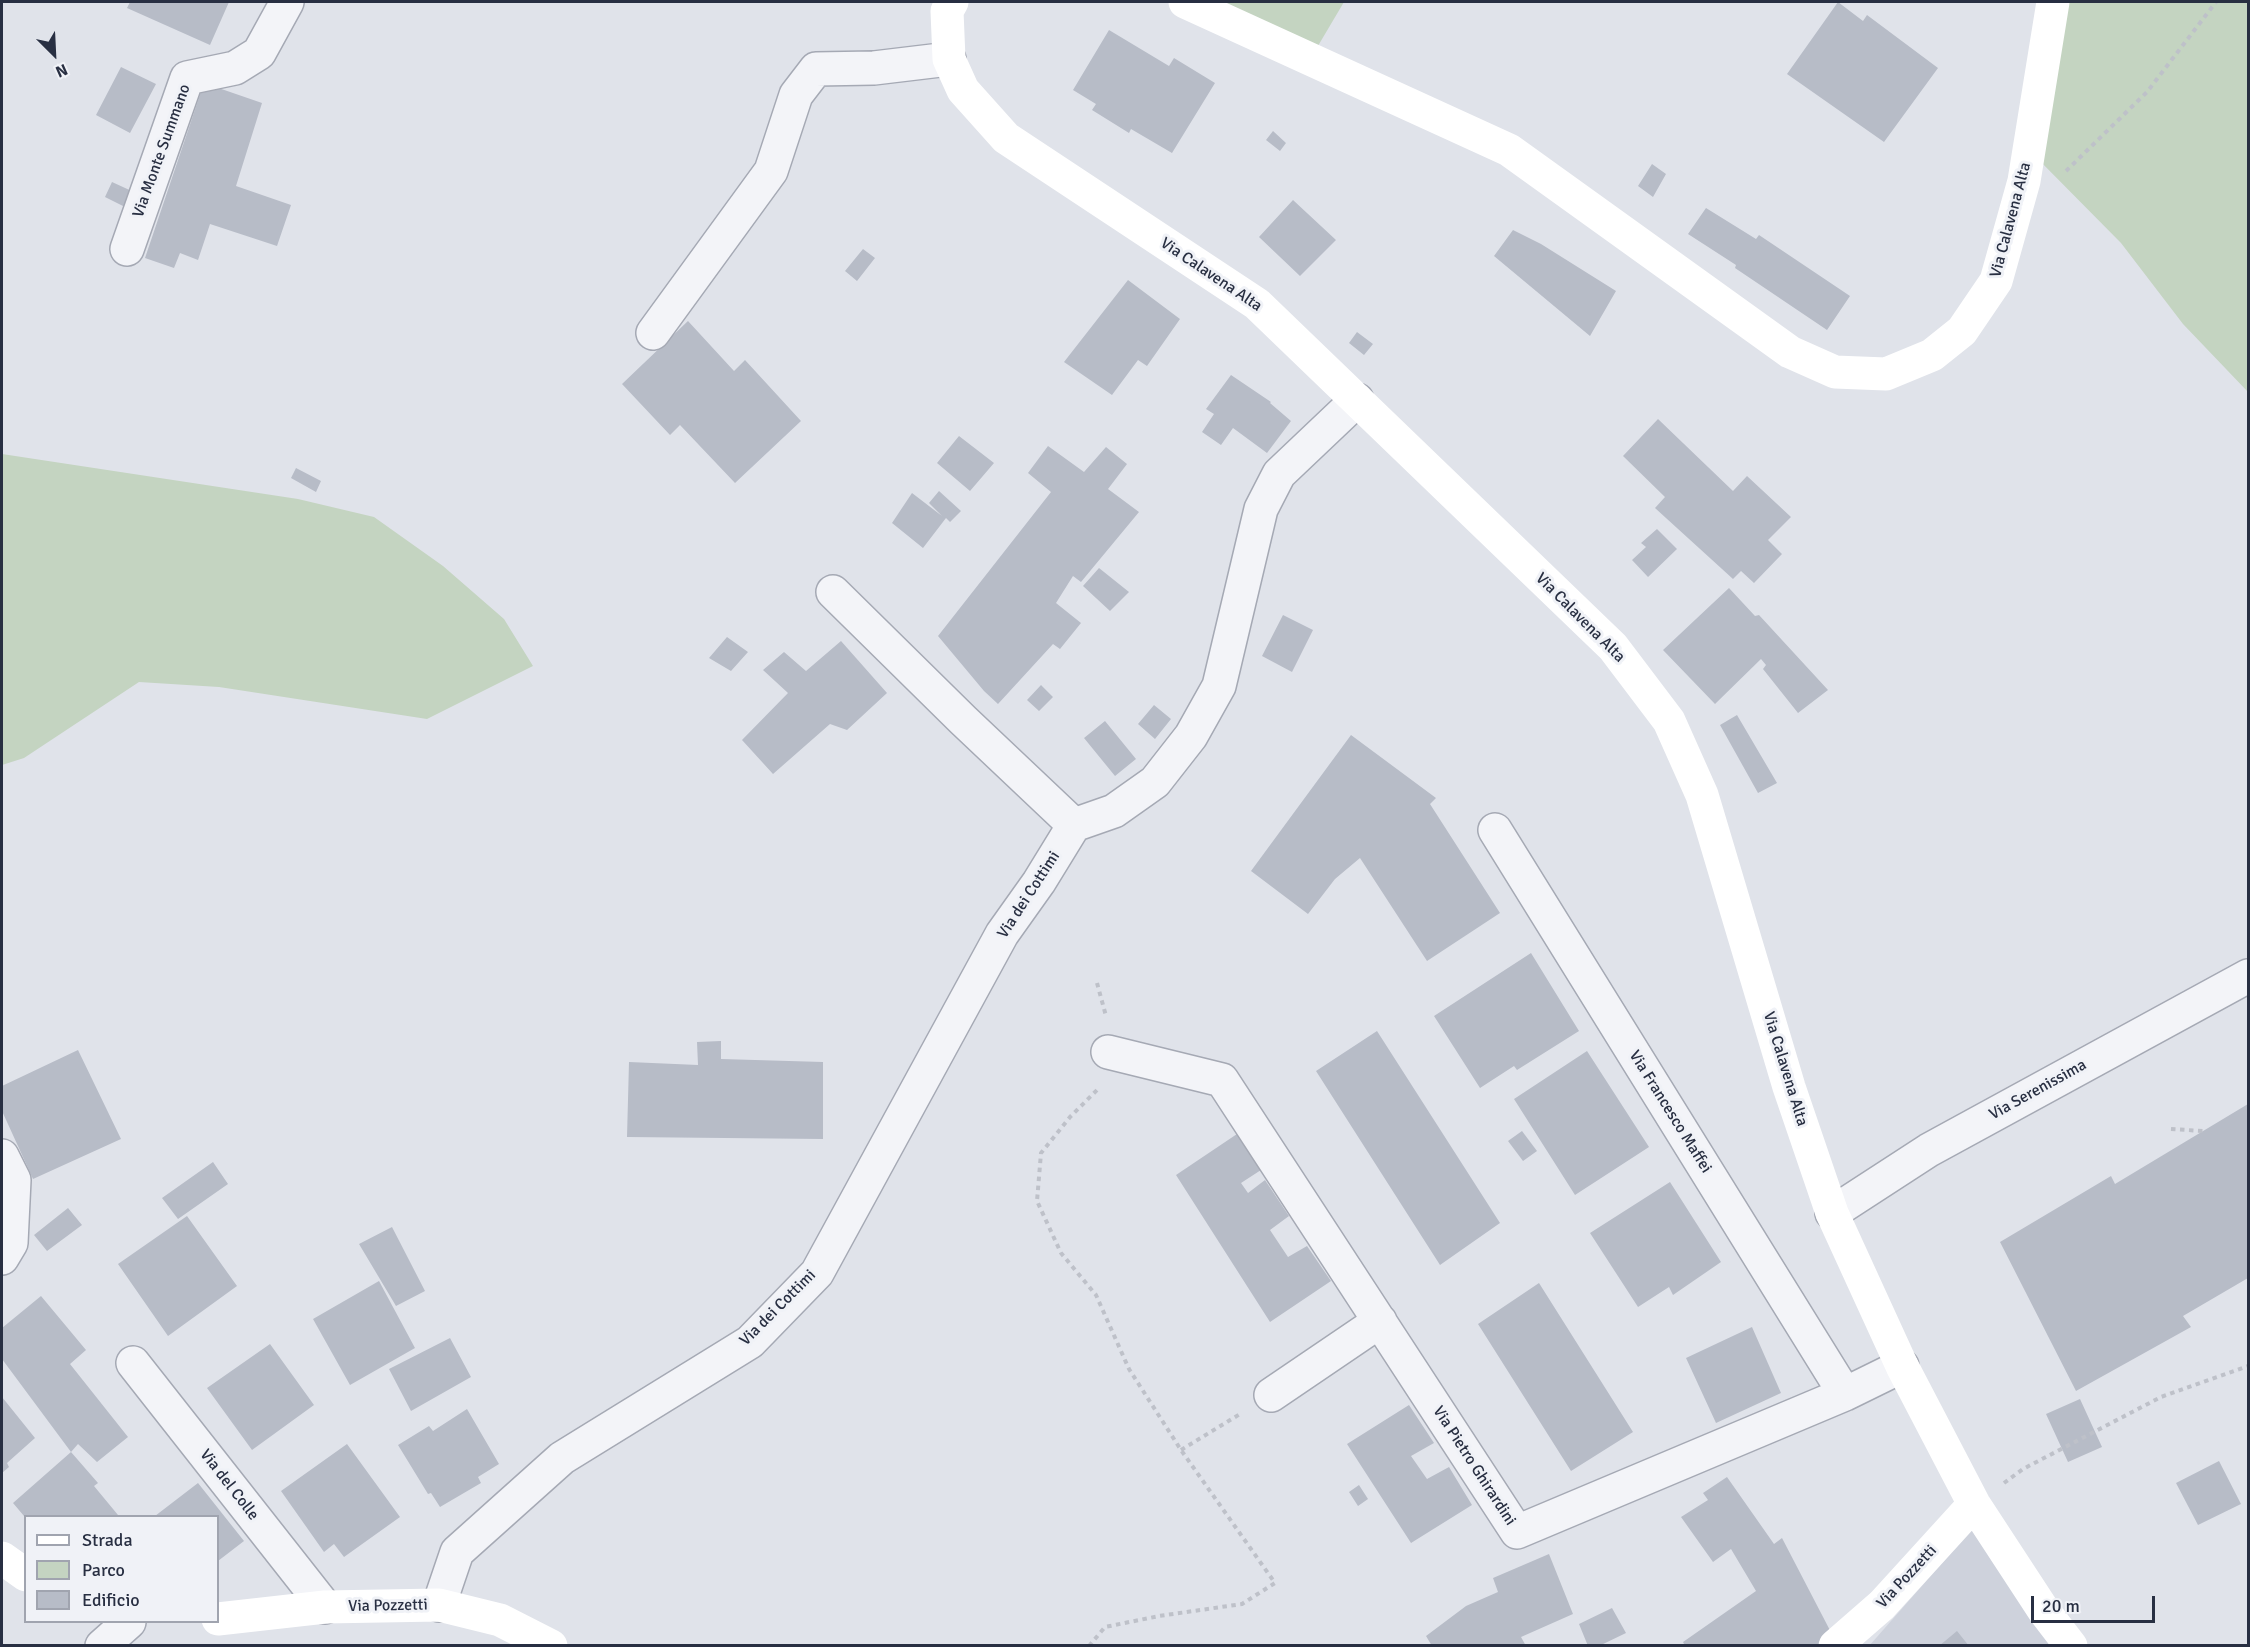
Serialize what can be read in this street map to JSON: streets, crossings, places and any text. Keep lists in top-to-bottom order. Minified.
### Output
{"streets":{"street":["Via Monte Summano","Via Calavena Alta","Via dei Cottimi","Via Serenissima","Via Francesco Maffei","Via Pietro Ghirardini","Via del Colle","Via Pozzetti"]},"crossings":[["Via Calavena Alta","Via Serenissima"],["Via Calavena Alta","Via Pietro Ghirardini"],["Via Calavena Alta","Via Pozzetti"],["Via dei Cottimi","Via Pozzetti"],["Via Francesco Maffei","Via Pietro Ghirardini"],["Via del Colle","Via Pozzetti"]],"legend":["Strada","Parco","Edificio"],"scale_bar":"20 m","north":"bottom right"}
